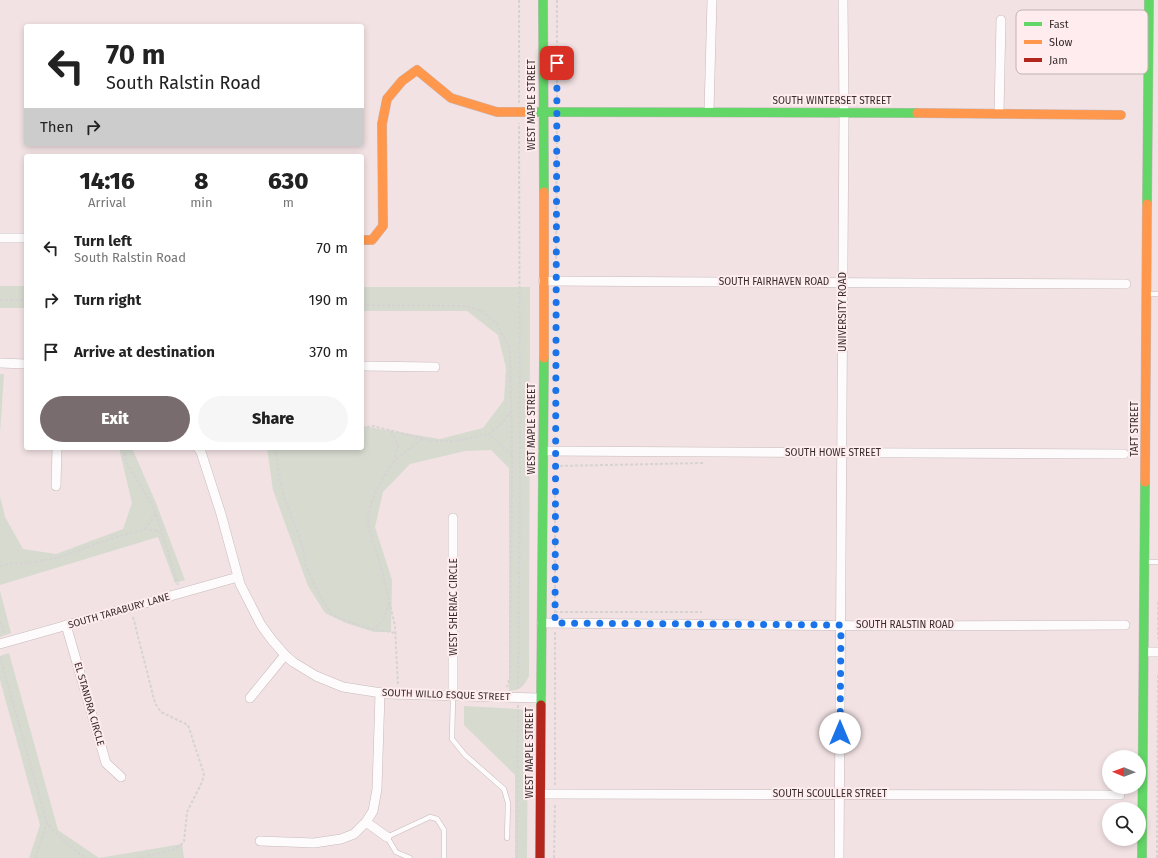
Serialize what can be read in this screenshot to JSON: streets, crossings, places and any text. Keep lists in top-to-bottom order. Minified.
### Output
{"streets":{"street":["SOUTH WINTERSET STREET","WEST MAPLE STREET","SOUTH FAIRHAVEN ROAD","UNIVERSITY ROAD","TAFT STREET","SOUTH HOWE STREET","WEST SHERIAC CIRCLE","SOUTH TARABURY LANE","SOUTH RALSTIN ROAD","SOUTH WILLO ESQUE STREET","EL STANDRA CIRCLE","SOUTH SCOULLER STREET"]},"crossings":[["SOUTH WINTERSET STREET","WEST MAPLE STREET"],["SOUTH WINTERSET STREET","UNIVERSITY ROAD"],["WEST MAPLE STREET","SOUTH FAIRHAVEN ROAD"],["WEST MAPLE STREET","SOUTH HOWE STREET"],["WEST MAPLE STREET","SOUTH RALSTIN ROAD"],["WEST MAPLE STREET","SOUTH WILLO ESQUE STREET"],["WEST MAPLE STREET","SOUTH SCOULLER STREET"],["SOUTH FAIRHAVEN ROAD","UNIVERSITY ROAD"],["UNIVERSITY ROAD","SOUTH HOWE STREET"],["UNIVERSITY ROAD","SOUTH RALSTIN ROAD"],["UNIVERSITY ROAD","SOUTH SCOULLER STREET"],["WEST SHERIAC CIRCLE","SOUTH WILLO ESQUE STREET"],["SOUTH TARABURY LANE","SOUTH WILLO ESQUE STREET"],["SOUTH TARABURY LANE","EL STANDRA CIRCLE"]],"legend":["Fast","Slow","Jam"],"north":"left","page":{"turn":["70 m","South Ralstin Road"],"then":"Then","eta":["14:16","Arrival","8","min","630","m"],"list":[{"name":"Turn left","note":"South Ralstin Road","value":"70 m"},{"name":"Turn right","value":"190 m"},{"name":"Arrive at destination","value":"370 m"}],"buttons":["Exit","Share"]}}
